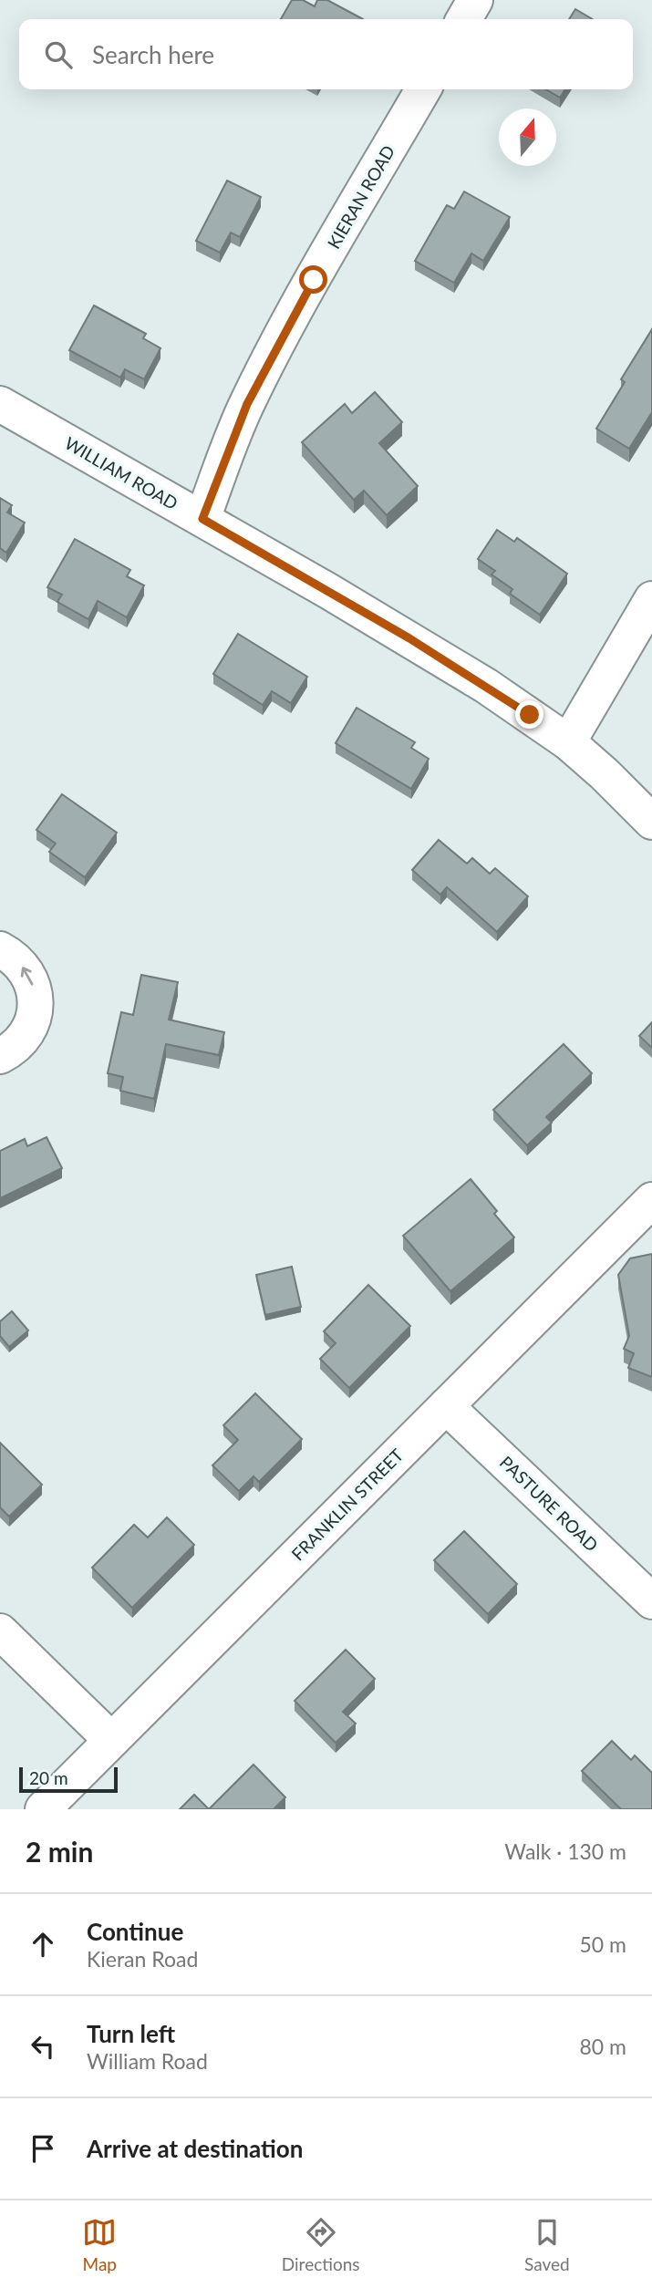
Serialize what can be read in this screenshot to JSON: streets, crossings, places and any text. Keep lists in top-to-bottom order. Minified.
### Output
{"streets":{"street":["KIERAN ROAD","WILLIAM ROAD","PASTURE ROAD","FRANKLIN STREET"]},"crossings":[["KIERAN ROAD","WILLIAM ROAD"],["PASTURE ROAD","FRANKLIN STREET"]],"scale_bar":"20 m","north":"top","page":{"search":"Search here","scale":"20 m","heading":["2 min","Walk · 130 m"],"list":[["Continue","Kieran Road","50 m"],["Turn left","William Road","80 m"],"Arrive at destination"],"nav":["Map","Directions","Saved"]}}
